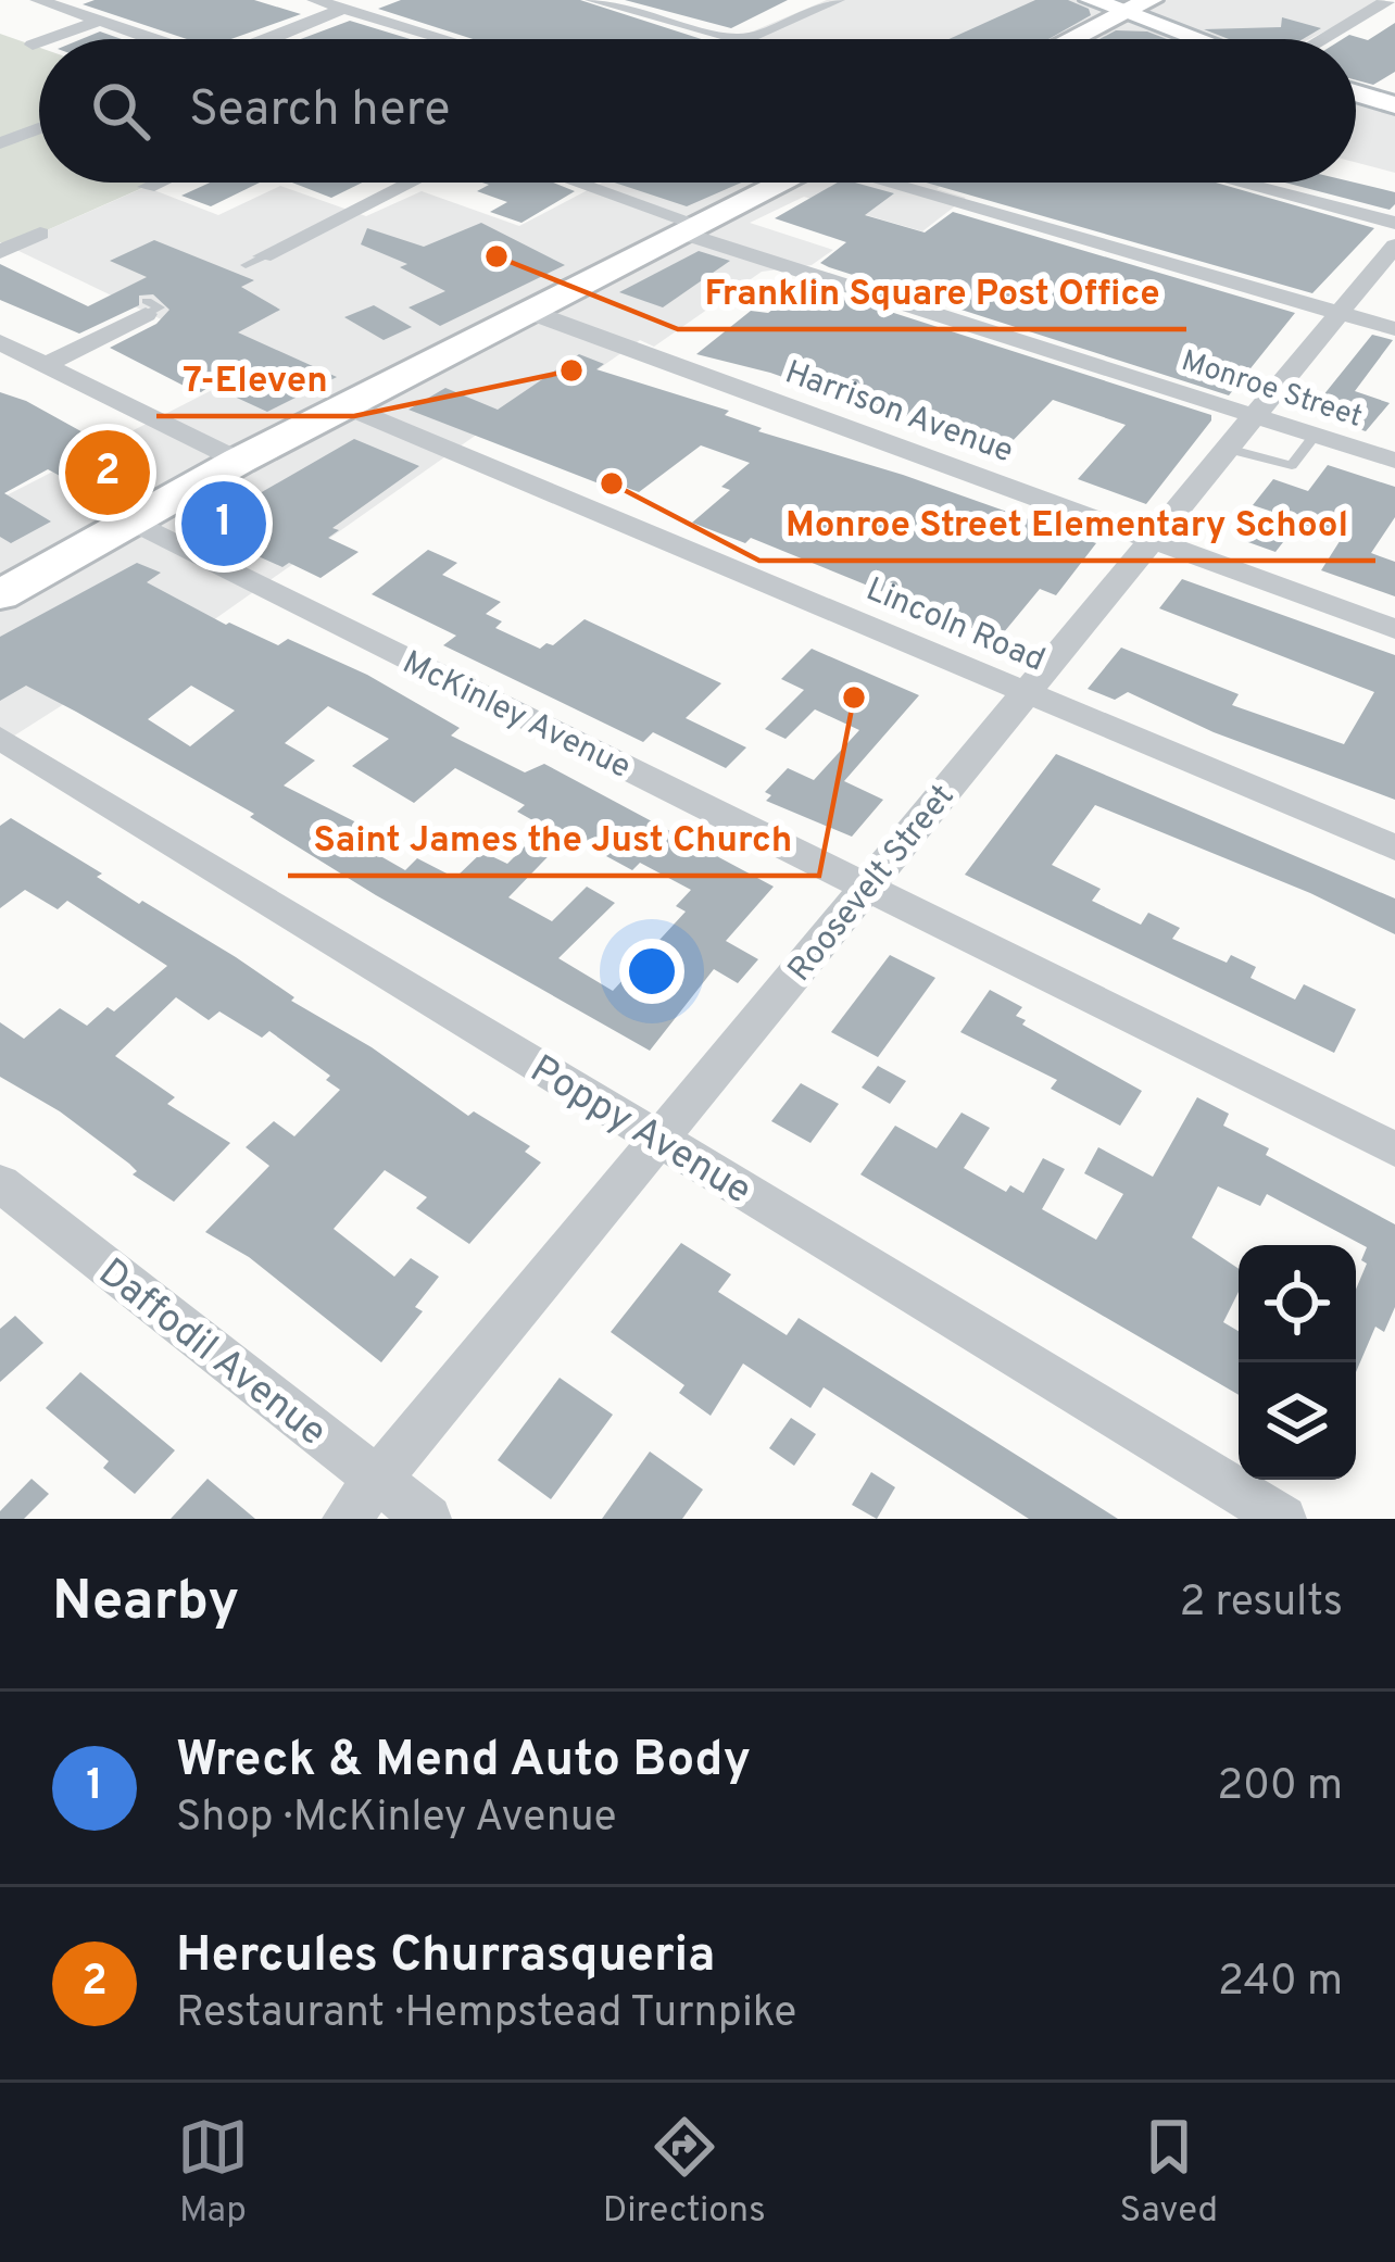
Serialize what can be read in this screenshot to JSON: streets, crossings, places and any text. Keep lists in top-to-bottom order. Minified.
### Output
{"streets":{"street":["Monroe Street","Harrison Avenue","Lincoln Road","McKinley Avenue","Roosevelt Street","Poppy Avenue","Daffodil Avenue"]},"crossings":[["Monroe Street","Roosevelt Street"],["Harrison Avenue","Roosevelt Street"],["Lincoln Road","Roosevelt Street"],["McKinley Avenue","Roosevelt Street"],["Roosevelt Street","Poppy Avenue"],["Roosevelt Street","Daffodil Avenue"]],"places":["Franklin Square Post Office","7-Eleven","Monroe Street Elementary School","Saint James the Just Church"],"page":{"search":"Search here","pins":["2","1"],"heading":["Nearby","2 results"],"list":[{"mark":"1","name":"Wreck & Mend Auto Body","note":"Shop · McKinley Avenue","value":"200 m"},{"mark":"2","name":"Hercules Churrasqueria","note":"Restaurant · Hempstead Turnpike","value":"240 m"}],"nav":["Map","Directions","Saved"]}}
